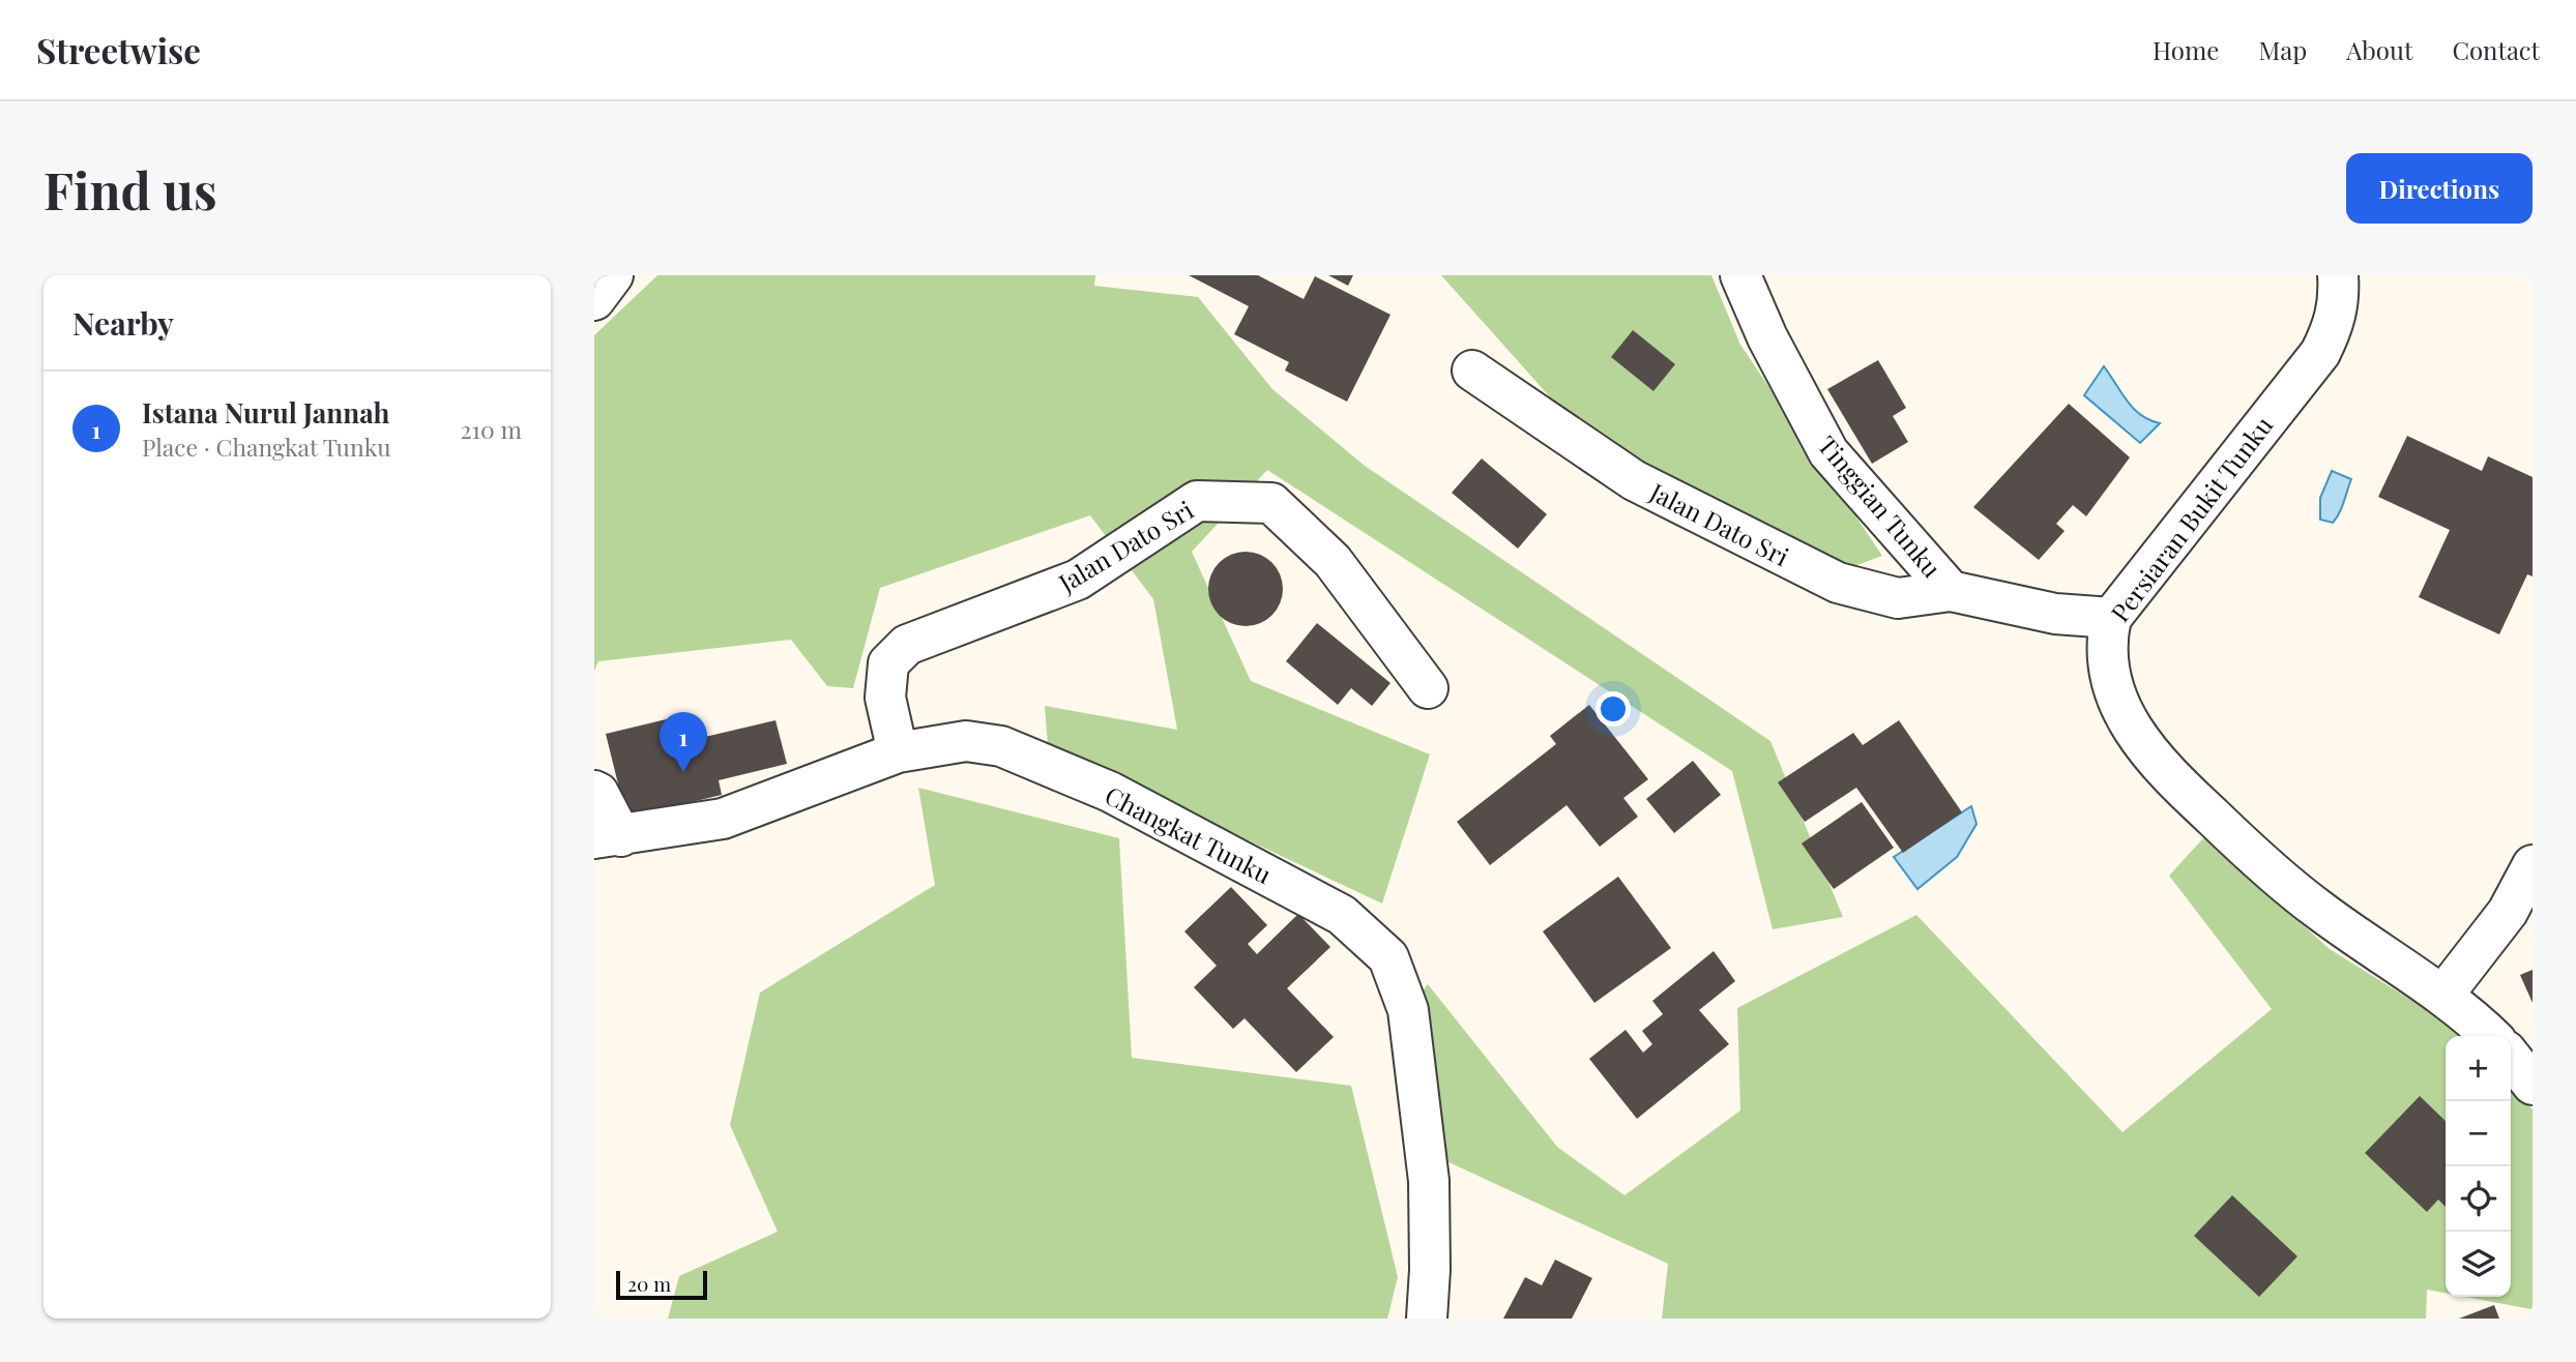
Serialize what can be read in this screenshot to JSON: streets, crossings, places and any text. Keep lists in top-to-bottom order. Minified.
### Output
{"streets":{"street":["Tinggian Tunku","Persiaran Bukit Tunku","Jalan Dato Sri","Changkat Tunku"]},"crossings":[["Tinggian Tunku","Persiaran Bukit Tunku"],["Tinggian Tunku","Jalan Dato Sri"],["Jalan Dato Sri","Changkat Tunku"]],"scale_bar":"20 m","page":{"header":"Streetwise","nav":["Home","Map","About","Contact"],"buttons":"Directions","title":"Find us","heading":"Nearby","list":[{"mark":"1","name":"Istana Nurul Jannah","note":"Place · Changkat Tunku","value":"210 m"}],"pins":"1","map_buttons":["+","−"],"scale":"20 m"}}
